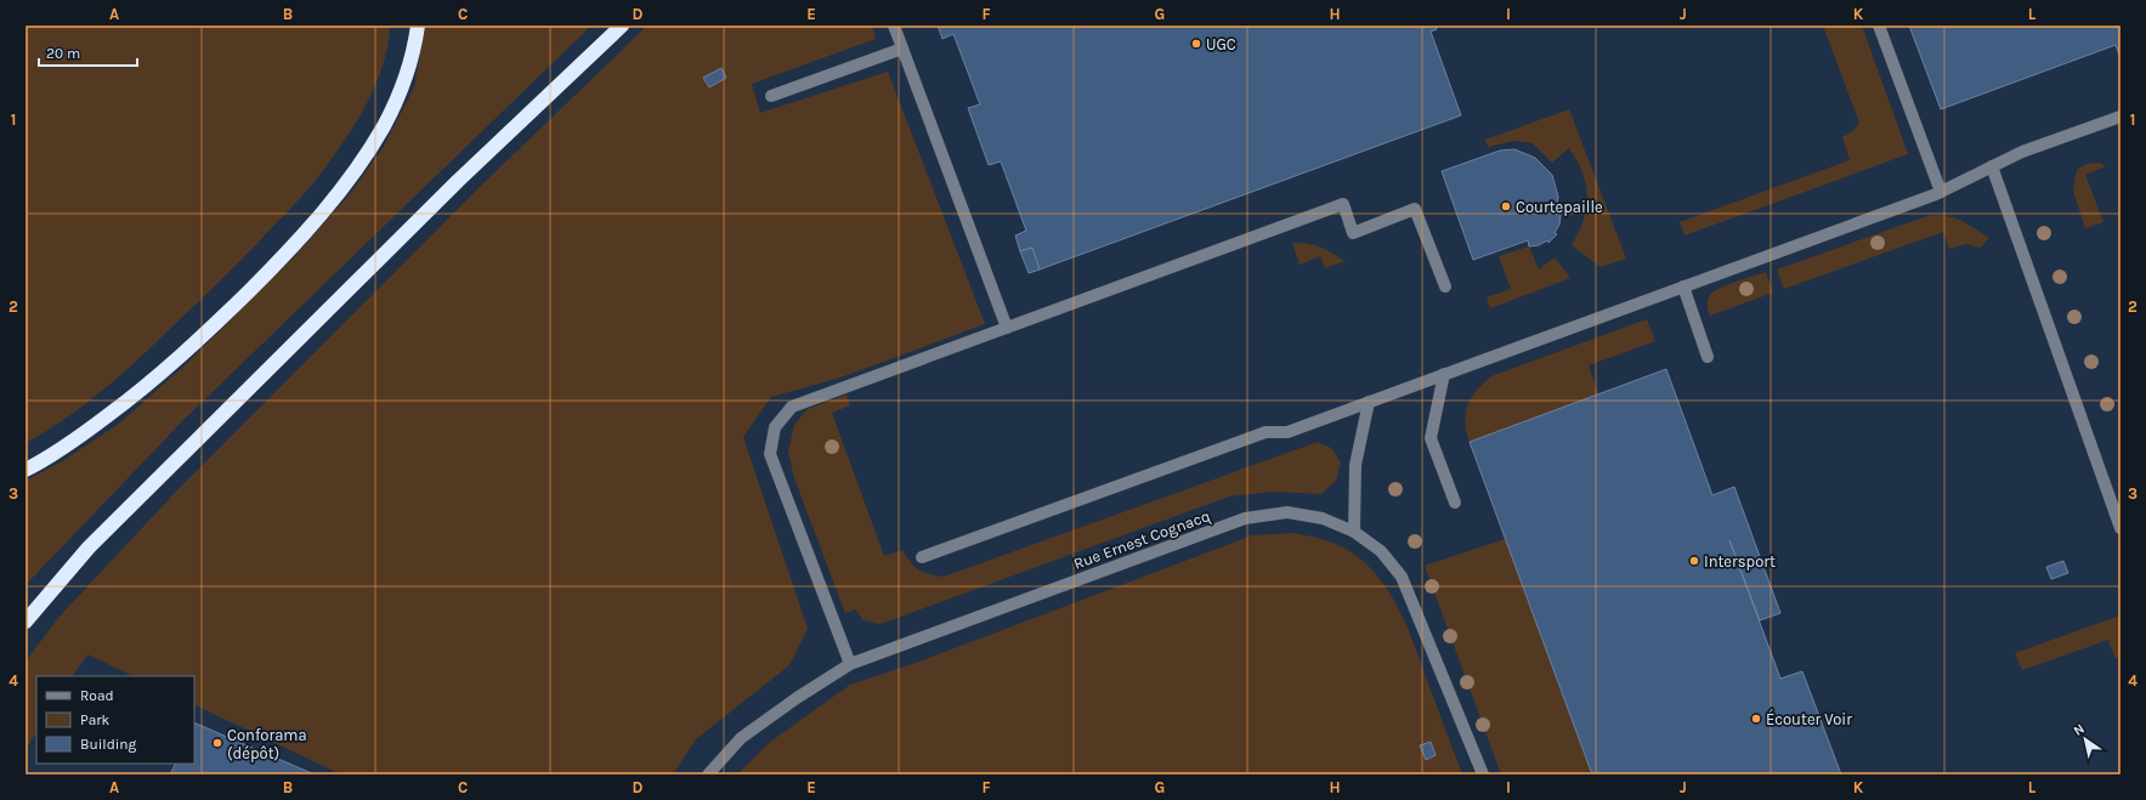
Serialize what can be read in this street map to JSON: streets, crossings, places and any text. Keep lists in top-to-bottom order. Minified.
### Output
{"streets":{"street":["Rue Ernest Cognacq"]},"places":["UGC","Courtepaille","Intersport","Écouter Voir","Conforama (dépôt)"],"legend":["Road","Park","Building"],"scale_bar":"20 m","north":"top left","grid":{"columns":["A","B","C","D","E","F","G","H","I","J","K","L"],"rows":["1","2","3","4"]}}
